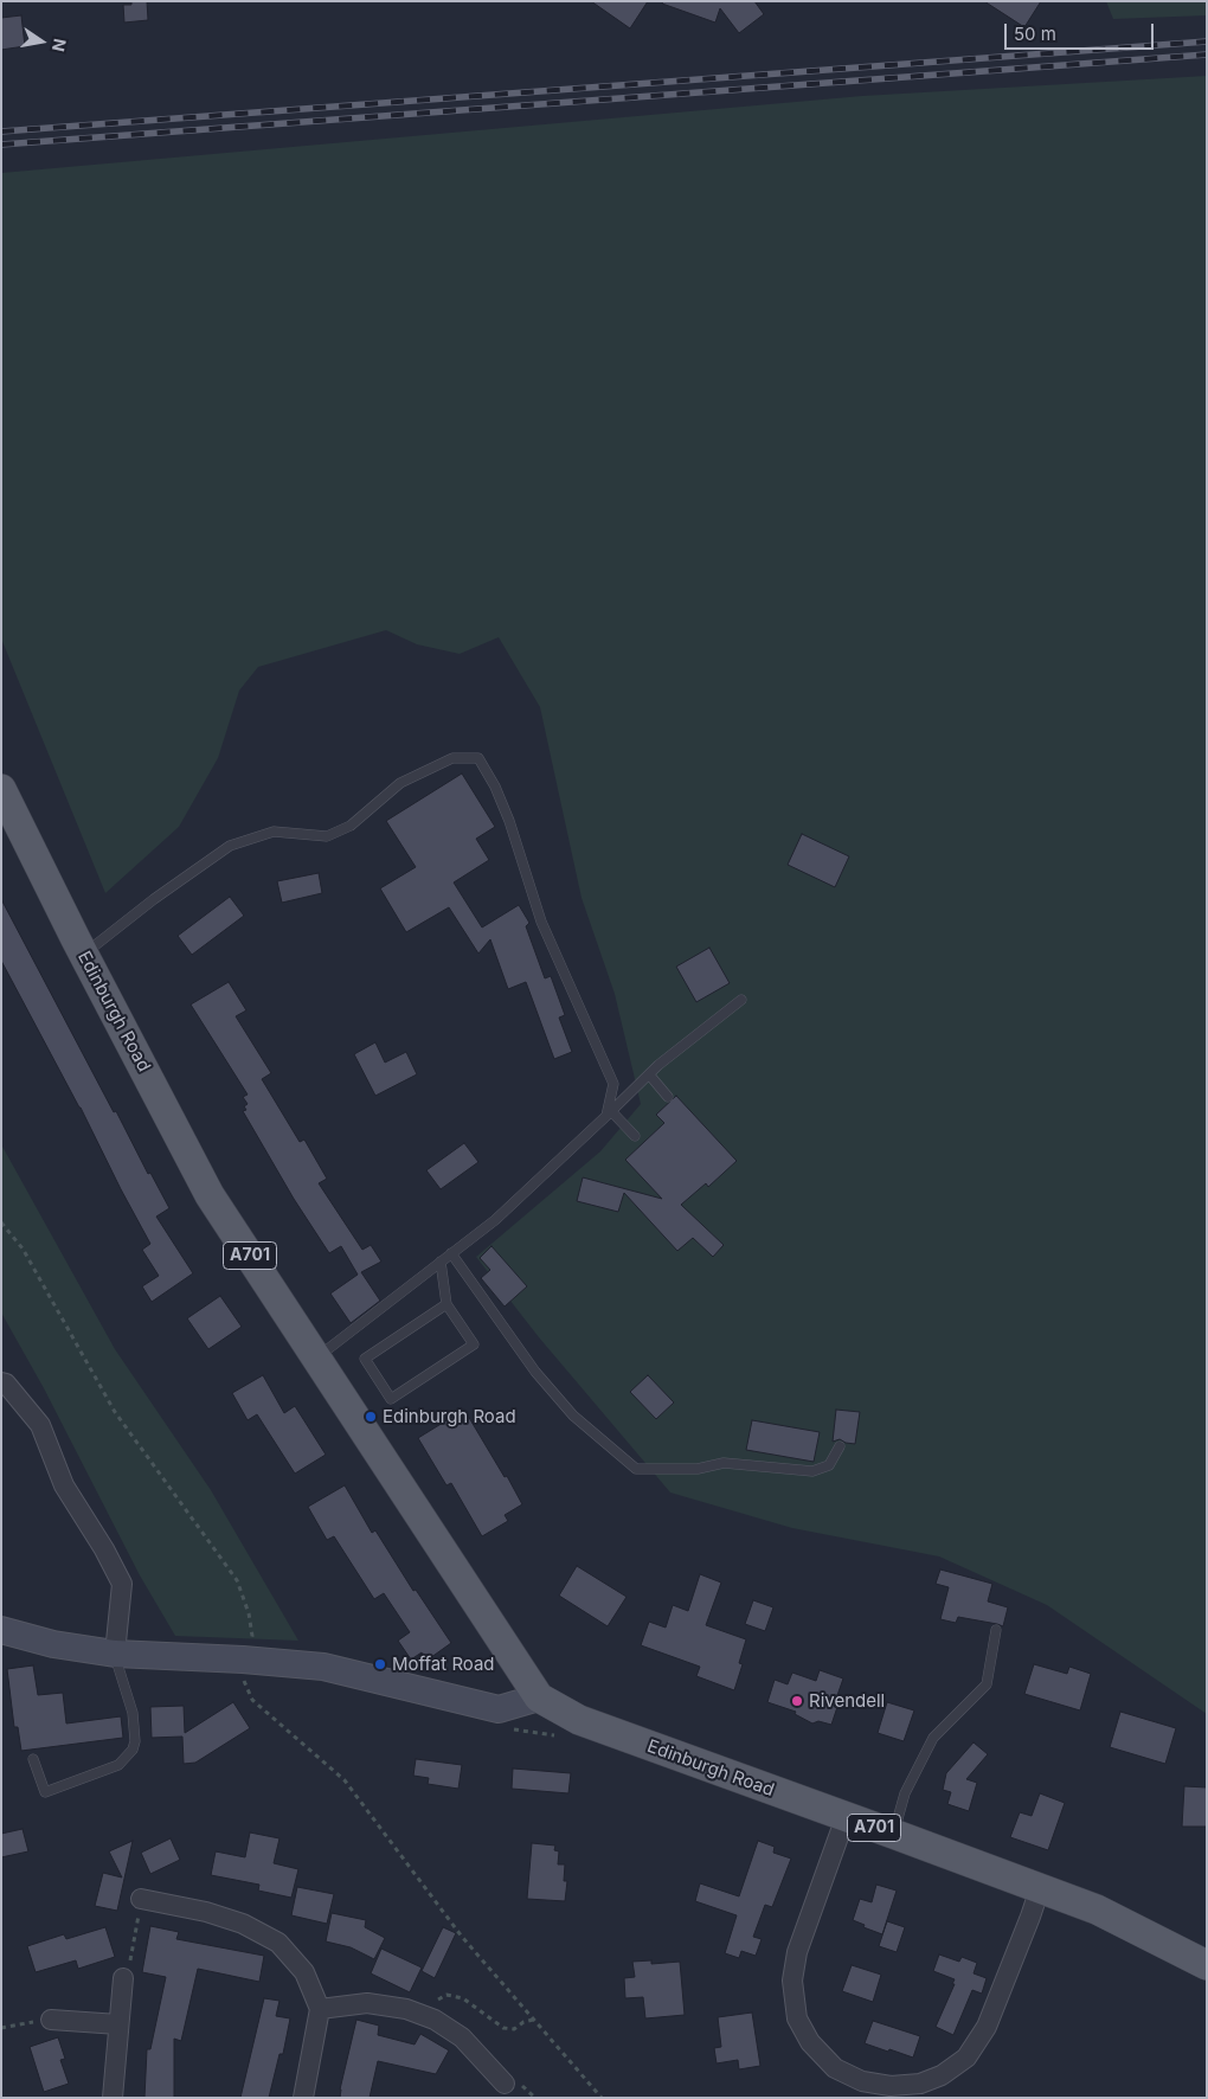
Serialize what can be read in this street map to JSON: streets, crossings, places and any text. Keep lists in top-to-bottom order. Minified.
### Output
{"streets":{"main road":["Edinburgh Road","A701"]},"places":["Edinburgh Road","Moffat Road","Rivendell"],"scale_bar":"50 m","north":"right"}
